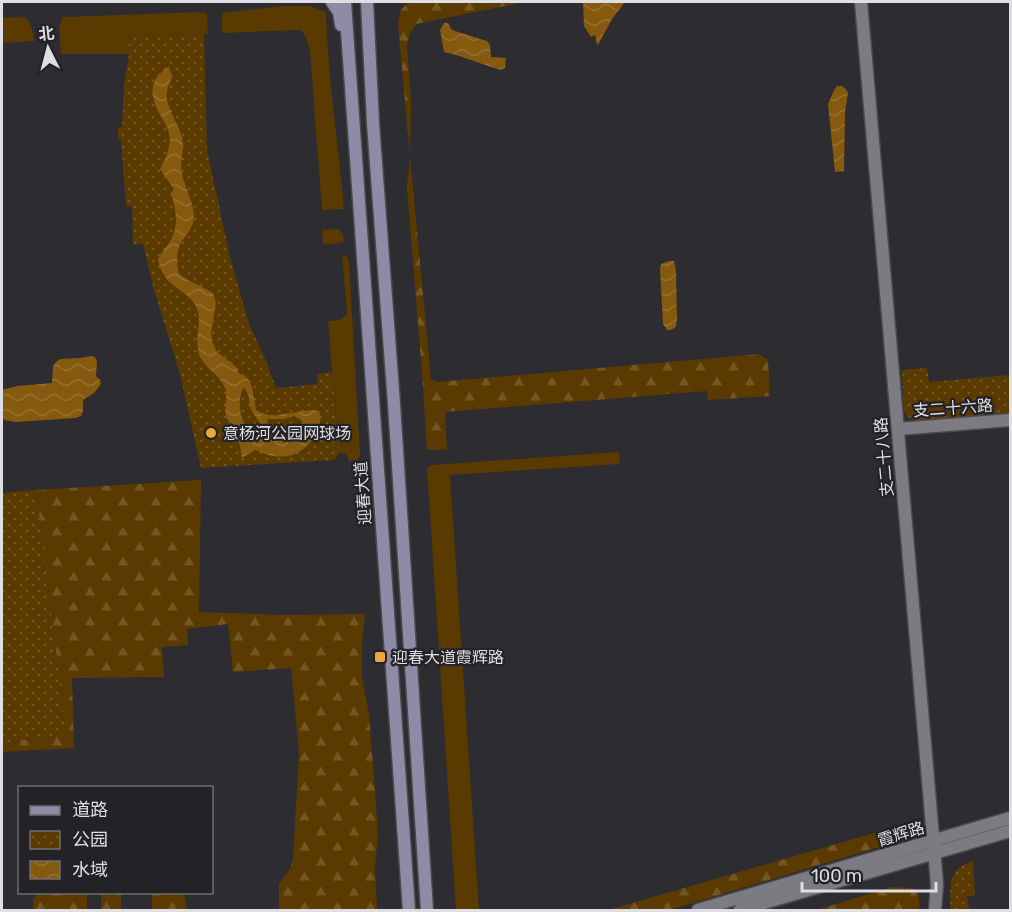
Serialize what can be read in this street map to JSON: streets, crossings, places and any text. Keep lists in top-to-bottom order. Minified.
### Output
{"streets":{"main road":["迎春大道"],"street":["支二十六路","支二十八路","霞辉路"]},"crossings":[["支二十六路","支二十八路"],["支二十八路","霞辉路"]],"places":{"other":["意杨河公园网球场"],"transit":["迎春大道霞辉路"]},"legend":["道路","公园","水域"],"scale_bar":"100 m","north":"top"}
